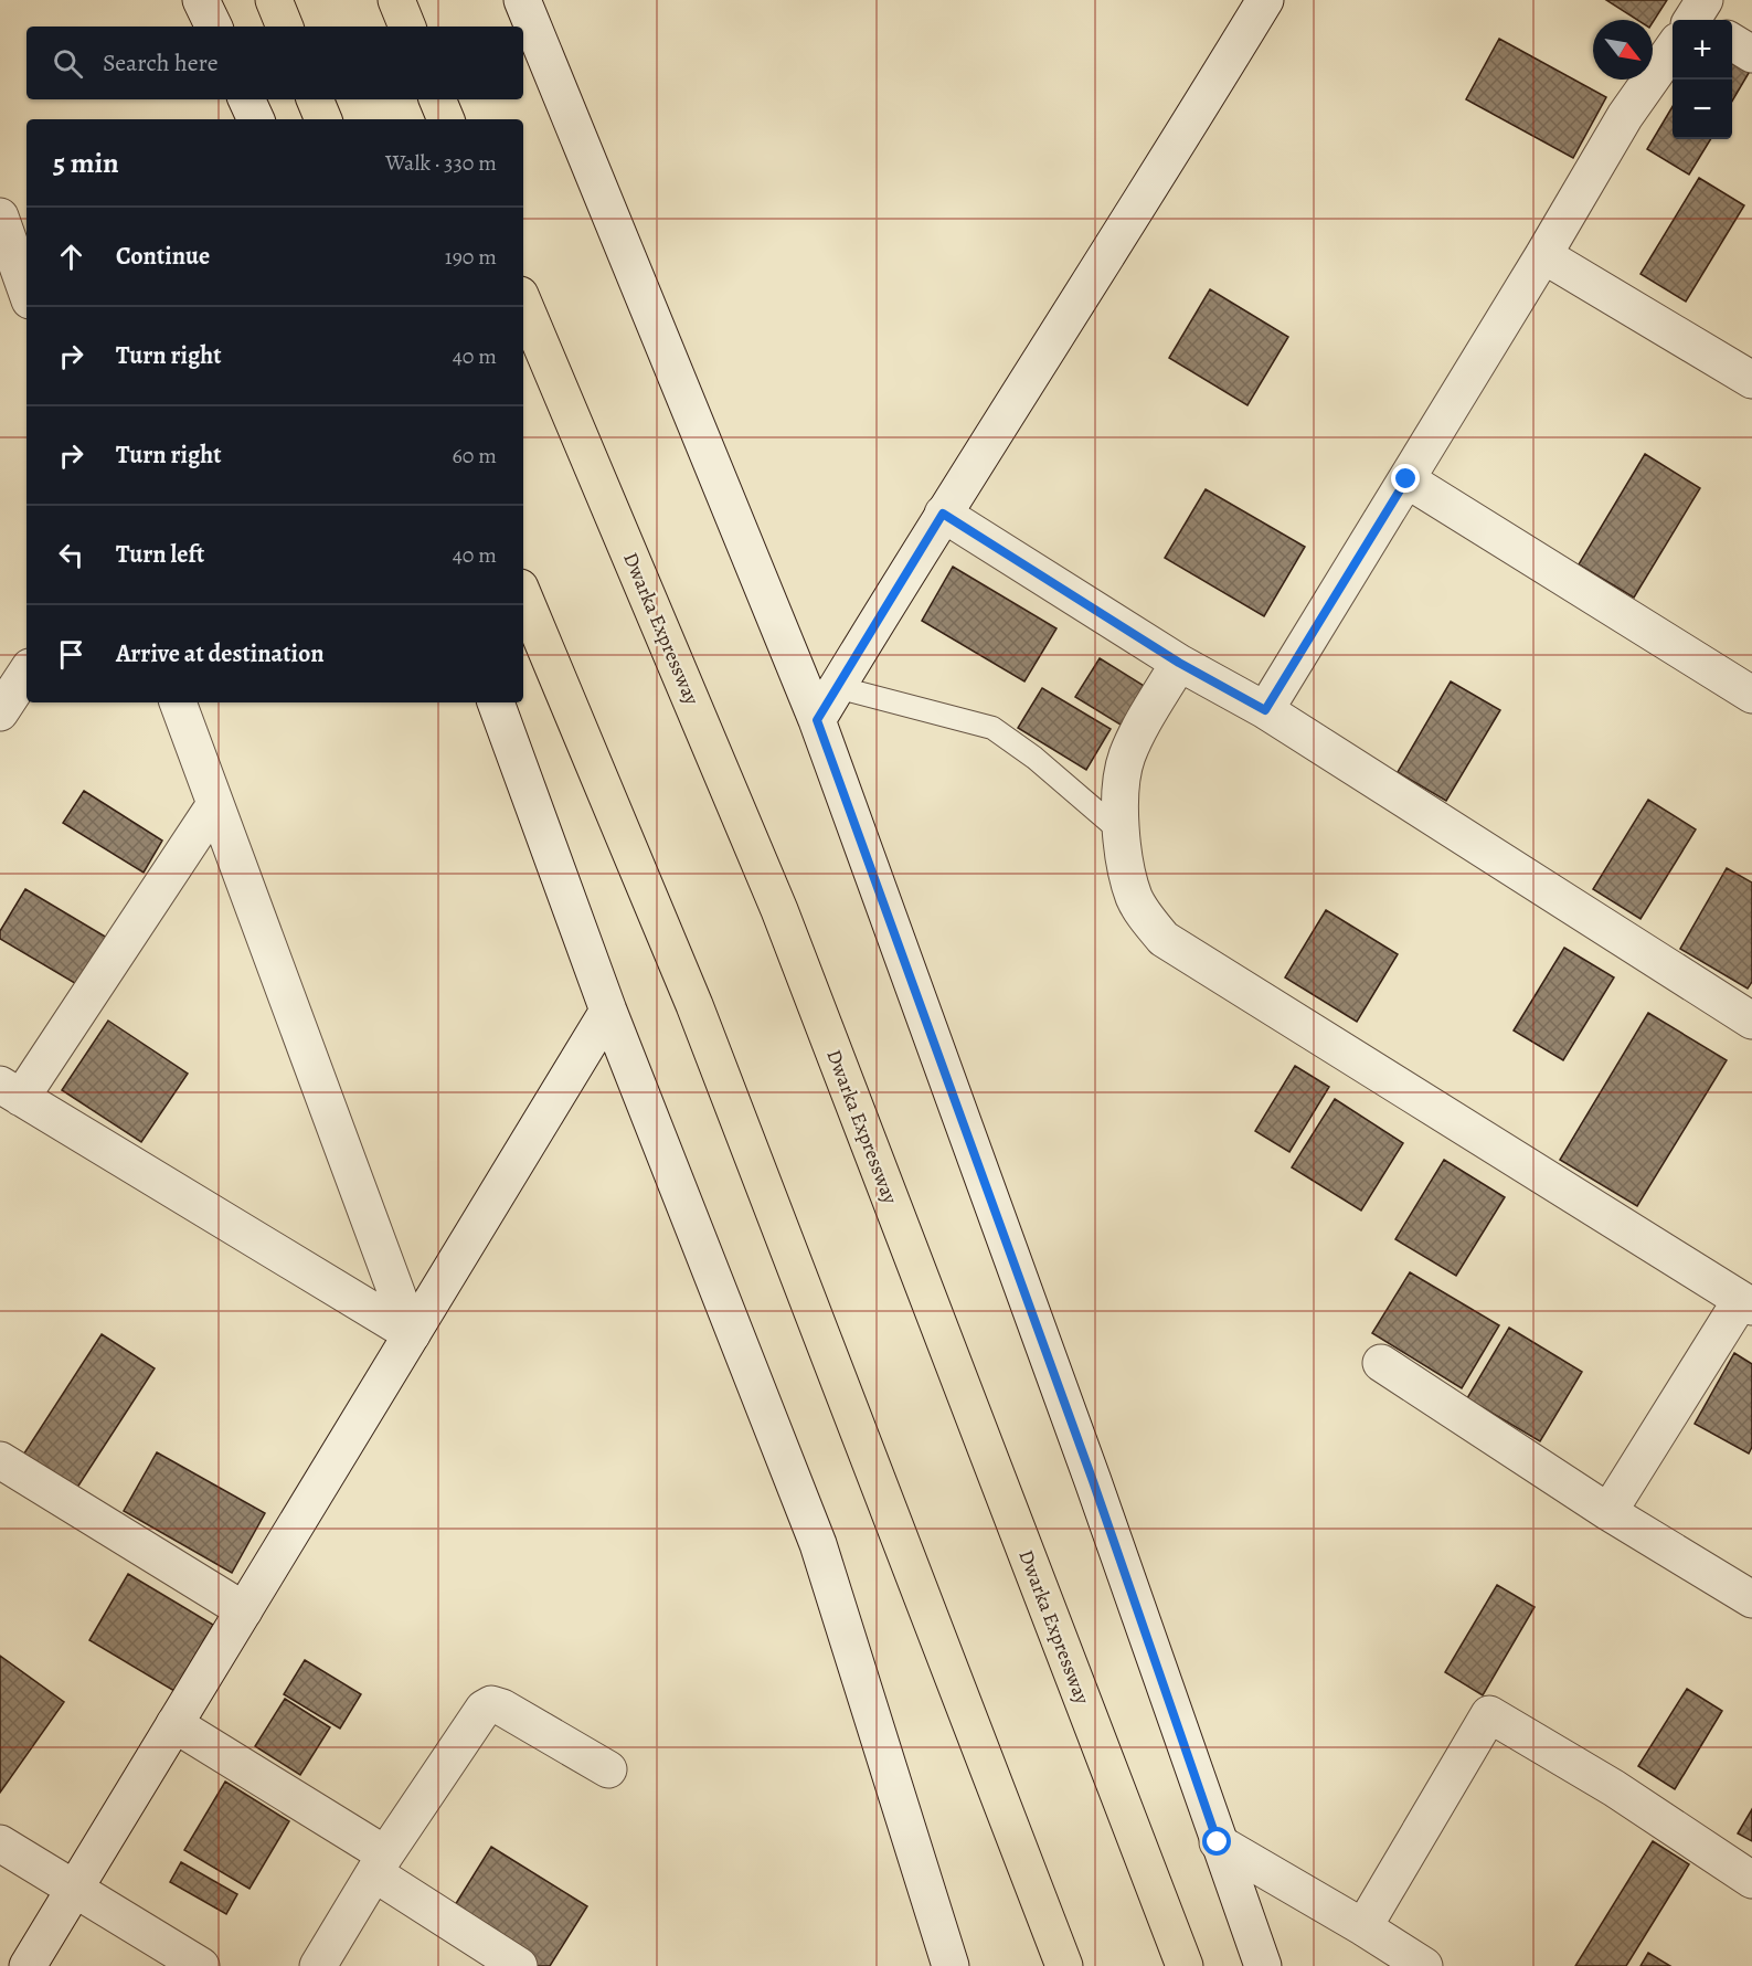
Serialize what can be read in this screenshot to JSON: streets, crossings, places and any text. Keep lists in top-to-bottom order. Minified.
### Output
{"streets":{"highway":["Dwarka Expressway"]},"north":"bottom right","page":{"map_buttons":["+","−"],"search":"Search here","heading":["5 min","Walk · 330 m"],"list":[["Continue","190 m"],["Turn right","40 m"],["Turn right","60 m"],["Turn left","40 m"],"Arrive at destination"]}}
